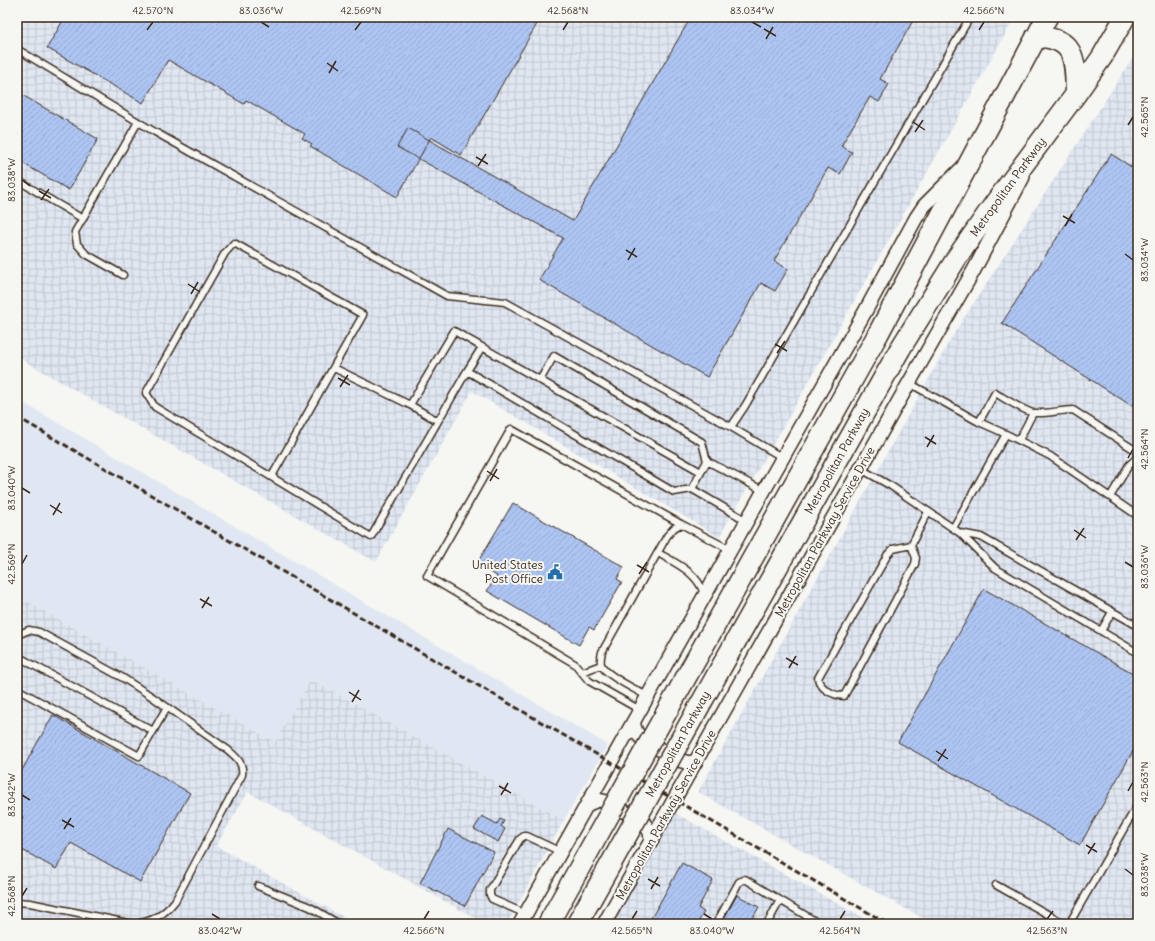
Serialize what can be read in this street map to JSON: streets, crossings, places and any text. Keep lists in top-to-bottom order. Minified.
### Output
{"streets":{"main road":["Metropolitan Parkway"],"street":["Metropolitan Parkway Service Drive"]},"crossings":[["Metropolitan Parkway","Metropolitan Parkway Service Drive"]],"places":{"public building":["United States Post Office"]},"coordinates":["42.570°N","83.036°W","42.569°N","42.568°N","83.034°W","42.566°N","42.565°N","83.038°W","42.564°N","83.040°W","42.563°N","83.042°W"]}
